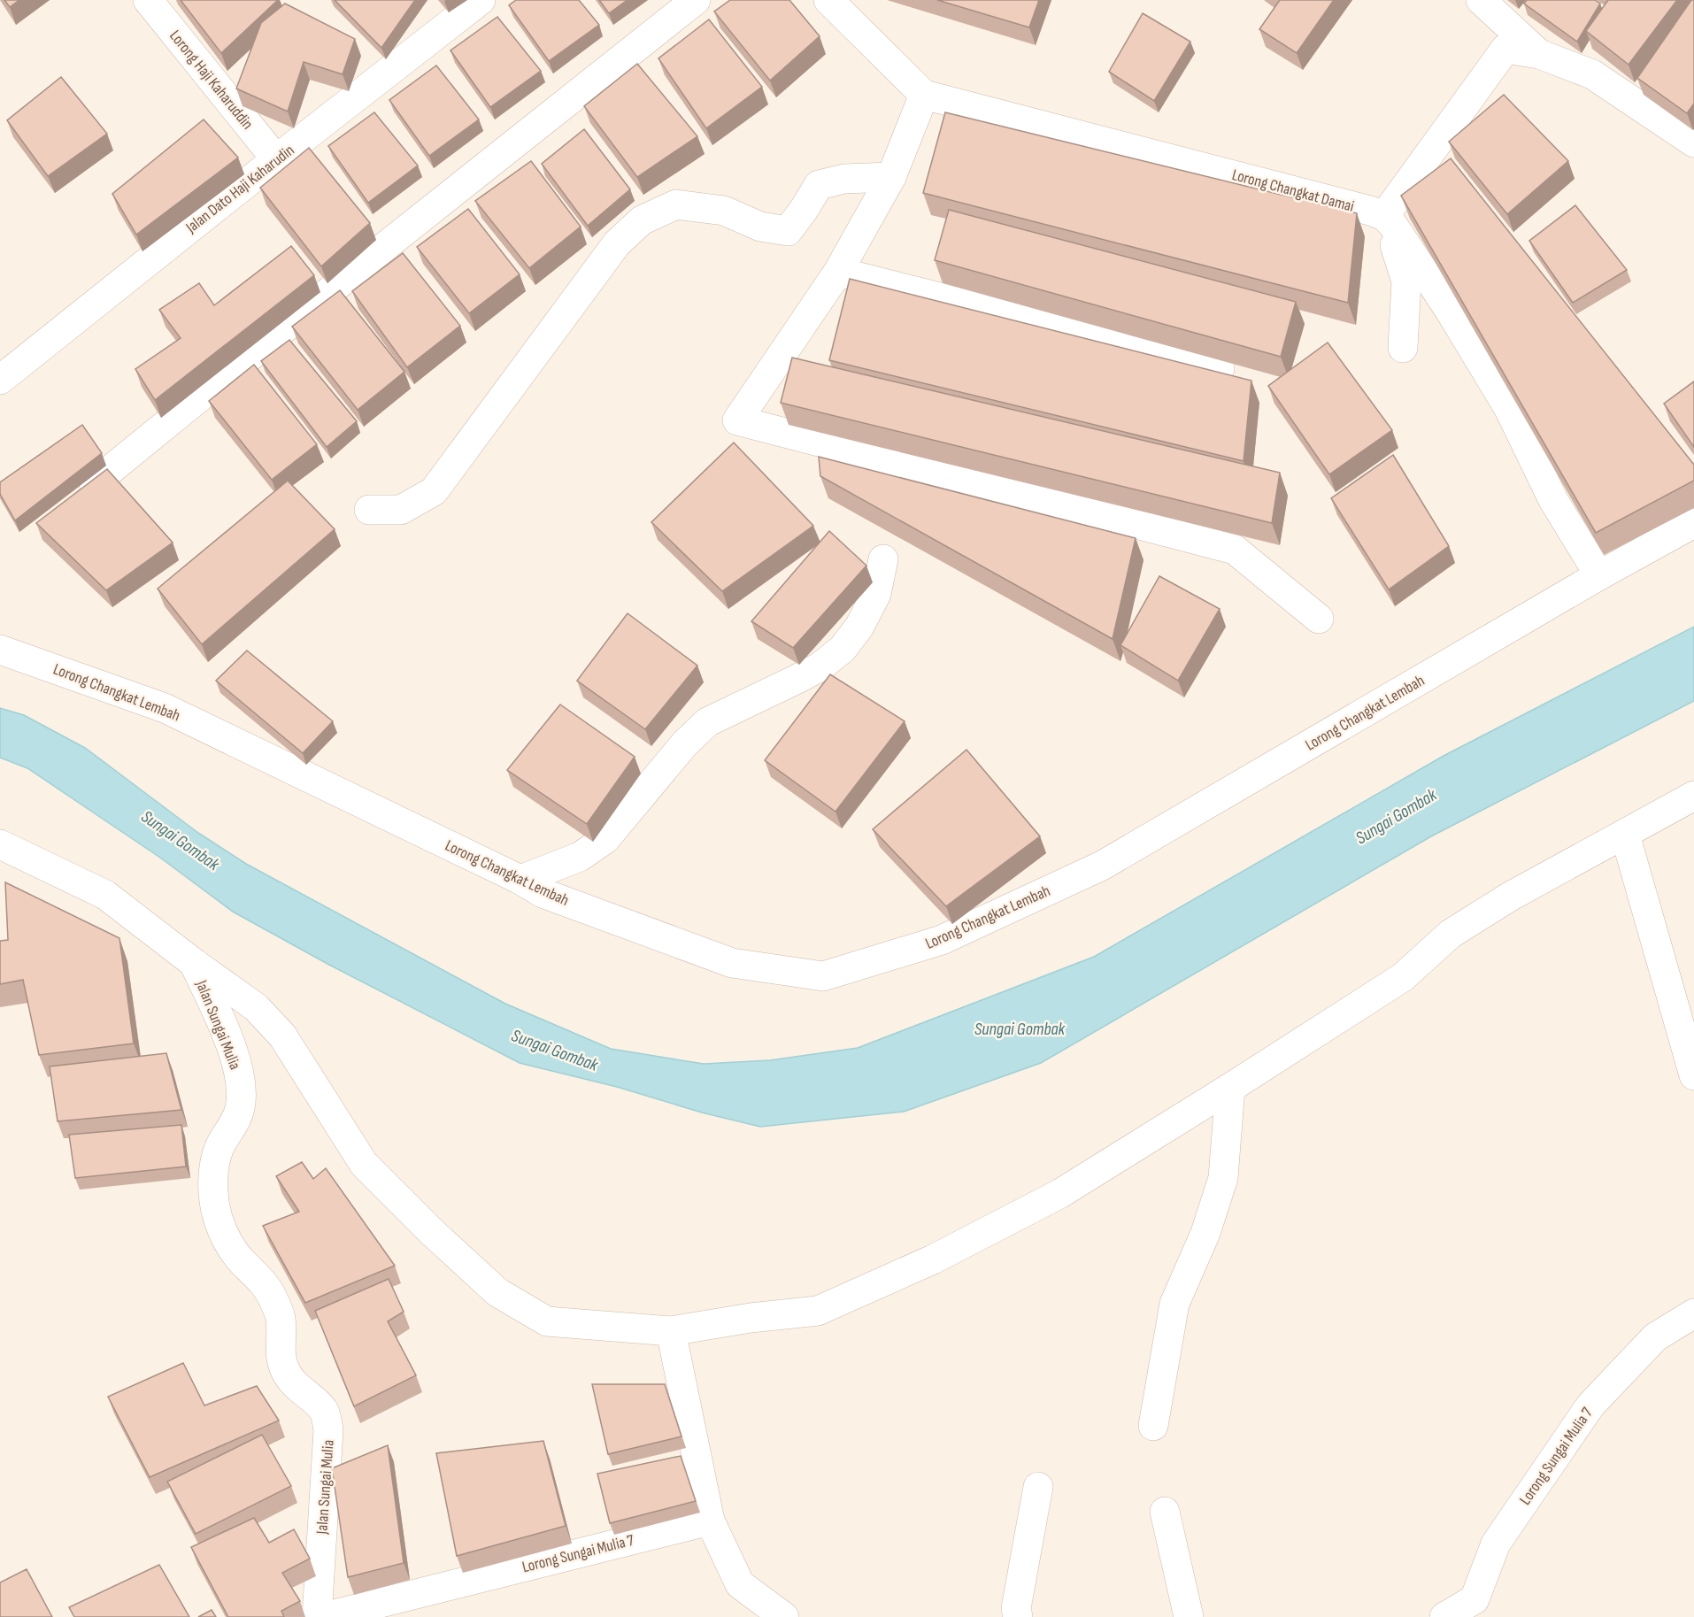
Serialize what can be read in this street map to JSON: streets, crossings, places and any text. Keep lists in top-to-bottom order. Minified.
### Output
{"streets":{"street":["Lorong Haji Kaharuddin","Jalan Dato Haji Kaharudin","Lorong Changkat Damai","Lorong Changkat Lembah","Jalan Sungai Mulia","Lorong Sungai Mulia 7"]},"crossings":[["Lorong Haji Kaharuddin","Jalan Dato Haji Kaharudin"]],"water":["Sungai Gombak"]}
